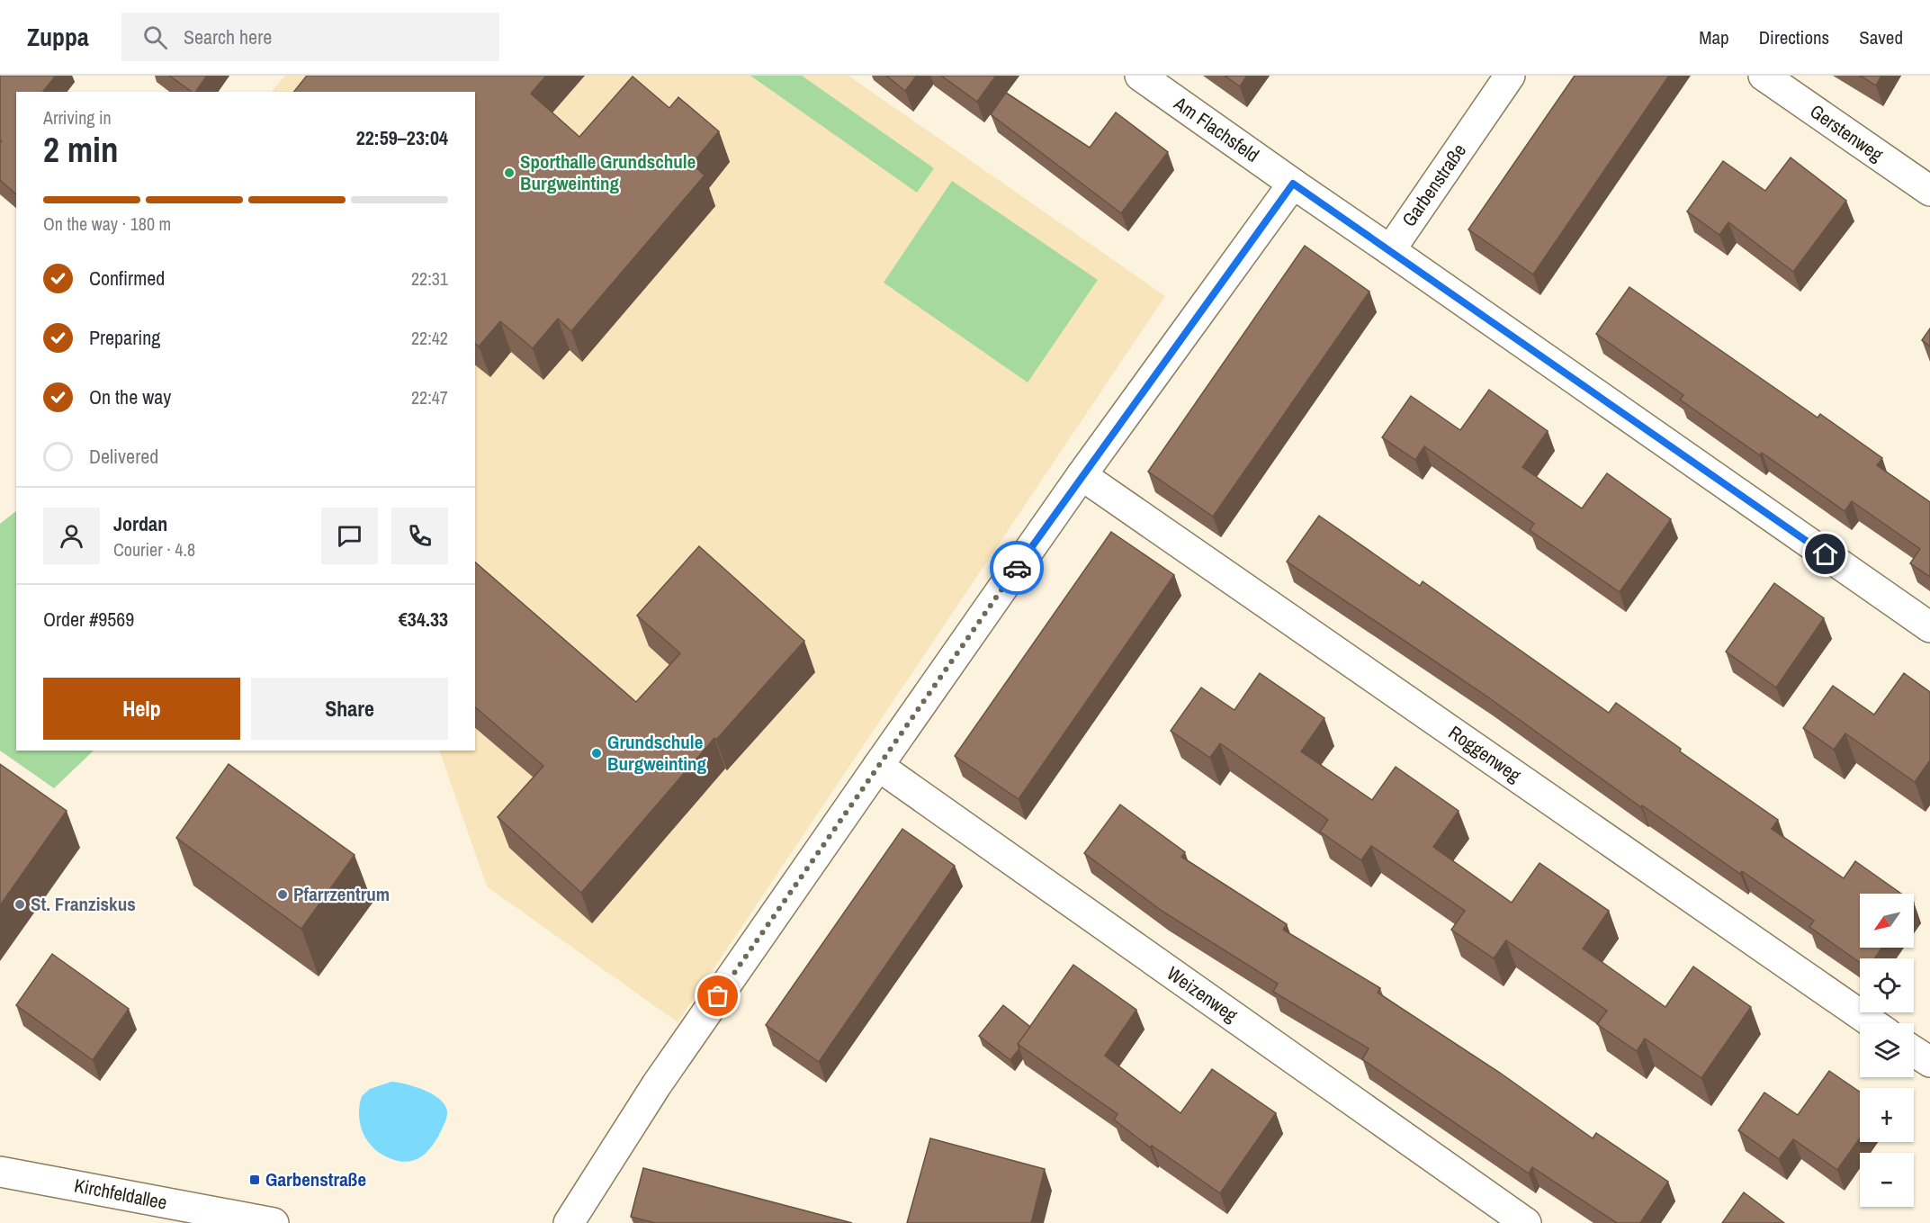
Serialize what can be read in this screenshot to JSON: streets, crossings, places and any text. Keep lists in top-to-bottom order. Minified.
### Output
{"streets":{"street":["Am Flachsfeld","Gerstenweg","Garbenstraße","Roggenweg","Weizenweg","Kirchfeldallee"]},"places":{"other":["Sporthalle Grundschule Burgweinting","Grundschule Burgweinting","Pfarrzentrum","St. Franziskus"],"transit":["Garbenstraße"]},"north":"bottom left","page":{"header":"Zuppa","search":"Search here","nav":["Map","Directions","Saved"],"heading":["2 min","Arriving in","22:59–23:04"],"panel":["Jordan","Courier · 4.8","Order #9569","€34.33"],"bar":"On the way · 180 m","list":[["Confirmed","22:31"],["Preparing","22:42"],["On the way","22:47"],"Delivered"],"buttons":["Help","Share"],"map_buttons":["+","−"]}}
